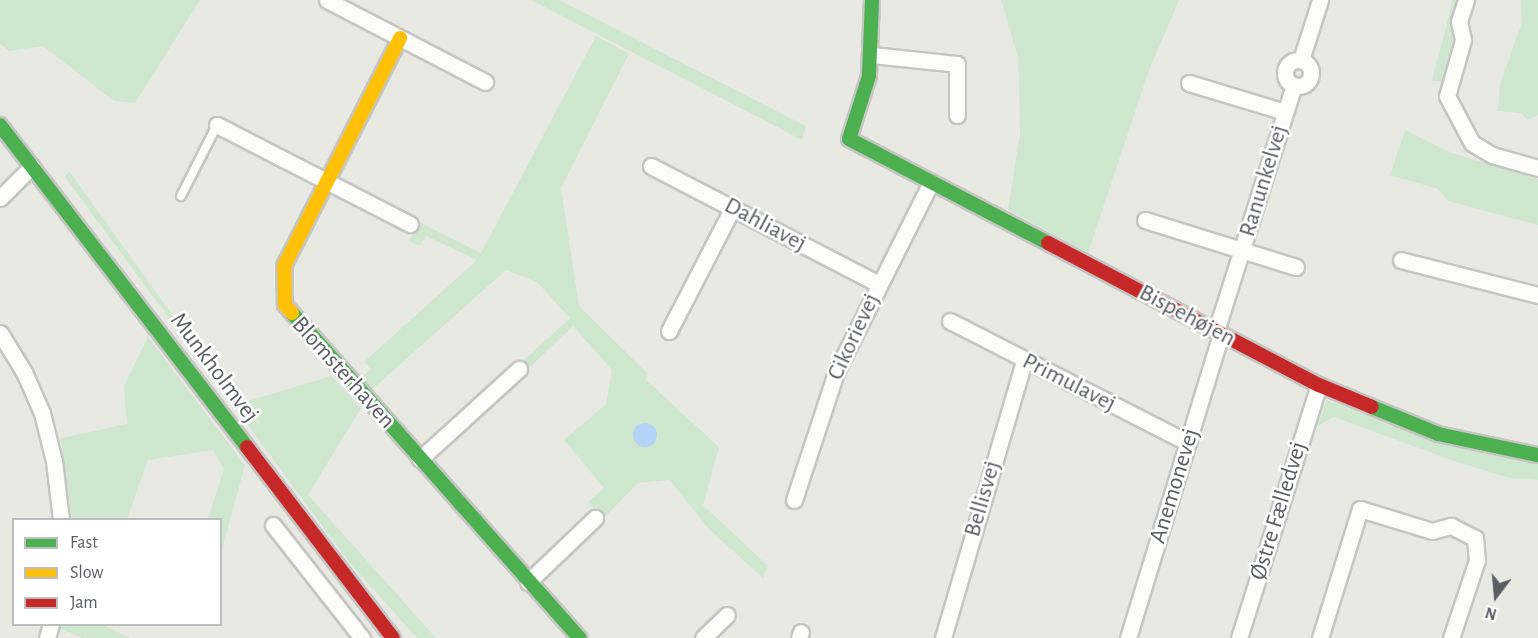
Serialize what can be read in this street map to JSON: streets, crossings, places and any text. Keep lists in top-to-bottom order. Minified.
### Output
{"streets":{"street":["Ranunkelvej","Dahliavej","Bispehøjen","Cikorievej","Munkholmvej","Blomsterhaven","Primulavej","Anemonevej","Bellisvej","Østre Fælledvej"]},"crossings":[["Ranunkelvej","Bispehøjen"],["Ranunkelvej","Anemonevej"],["Dahliavej","Cikorievej"],["Bispehøjen","Cikorievej"],["Bispehøjen","Anemonevej"],["Bispehøjen","Østre Fælledvej"],["Primulavej","Anemonevej"],["Primulavej","Bellisvej"]],"legend":["Fast","Slow","Jam"],"north":"bottom"}
